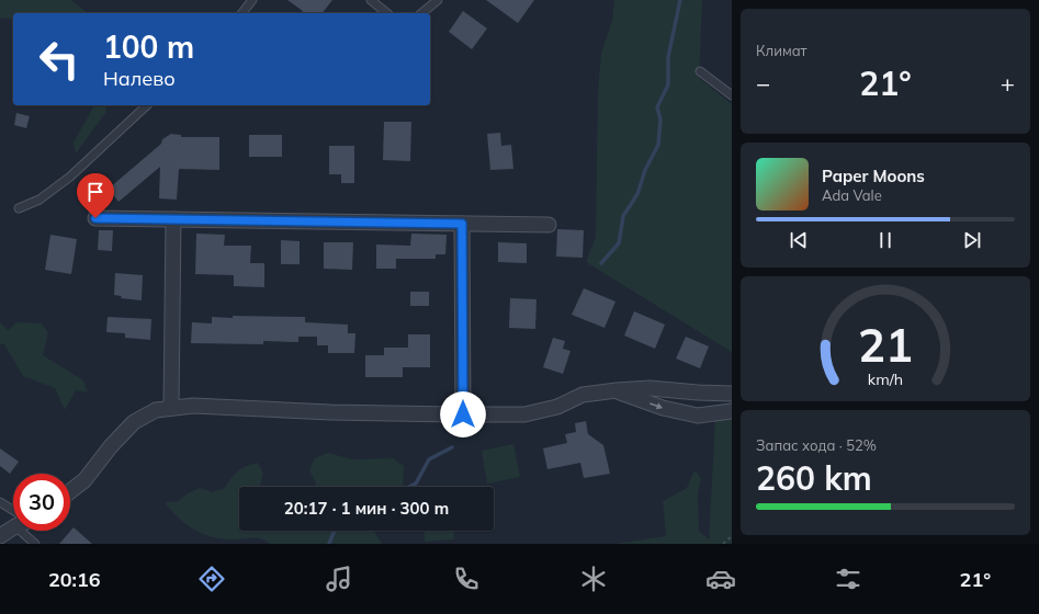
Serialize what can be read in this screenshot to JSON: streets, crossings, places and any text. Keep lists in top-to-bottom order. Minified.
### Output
{"page":{"tile":["Климат",["Запас хода · 52%","260 km"]],"turn":["100 m","Налево"],"heat":["−","21°","+"],"song":["Paper Moons","Ada Vale"],"limit":"30","trip":"20:17 · 1 мин · 300 m","tabs":["20:16","21°"],"gauge":["21","km/h"]}}
